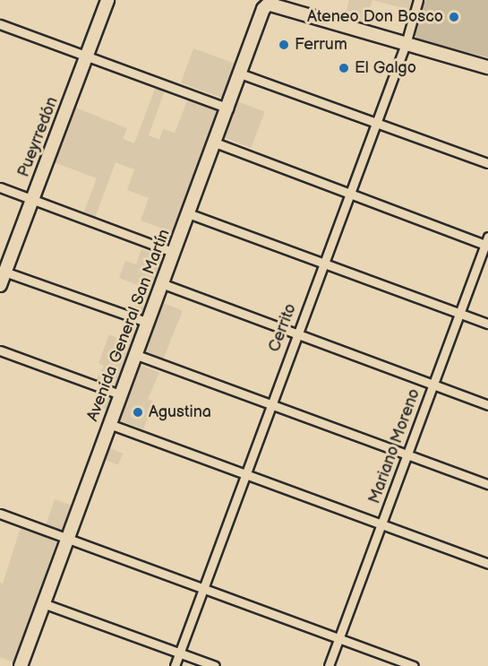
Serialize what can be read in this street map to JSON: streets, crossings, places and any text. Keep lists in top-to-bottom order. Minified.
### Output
{"streets":{"street":["Pueyrredón","Avenida General San Martín","Cerrito","Mariano Moreno"]},"places":["Ateneo Don Bosco","Ferrum","El Galgo","Agustina"]}
